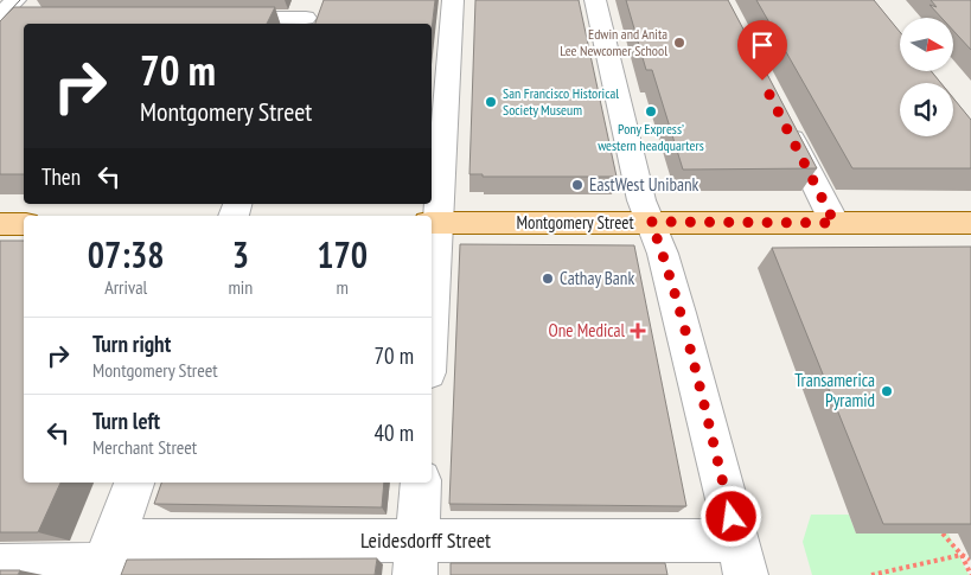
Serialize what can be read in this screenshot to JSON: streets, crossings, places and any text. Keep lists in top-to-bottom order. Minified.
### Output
{"streets":{"main road":["Montgomery Street"],"street":["Leidesdorff Street"]},"places":{"other":["Edwin and Anita Lee Newcomer School","San Francisco Historical Society Museum","Pony Express’ western headquarters","EastWest Unibank","Cathay Bank","Transamerica Pyramid"],"health":["One Medical"]},"north":"right","page":{"turn":["70 m","Montgomery Street"],"then":"Then","eta":["07:38","Arrival","3","min","170","m"],"list":[{"name":"Turn right","note":"Montgomery Street","value":"70 m"},{"name":"Turn left","note":"Merchant Street","value":"40 m"}]}}
